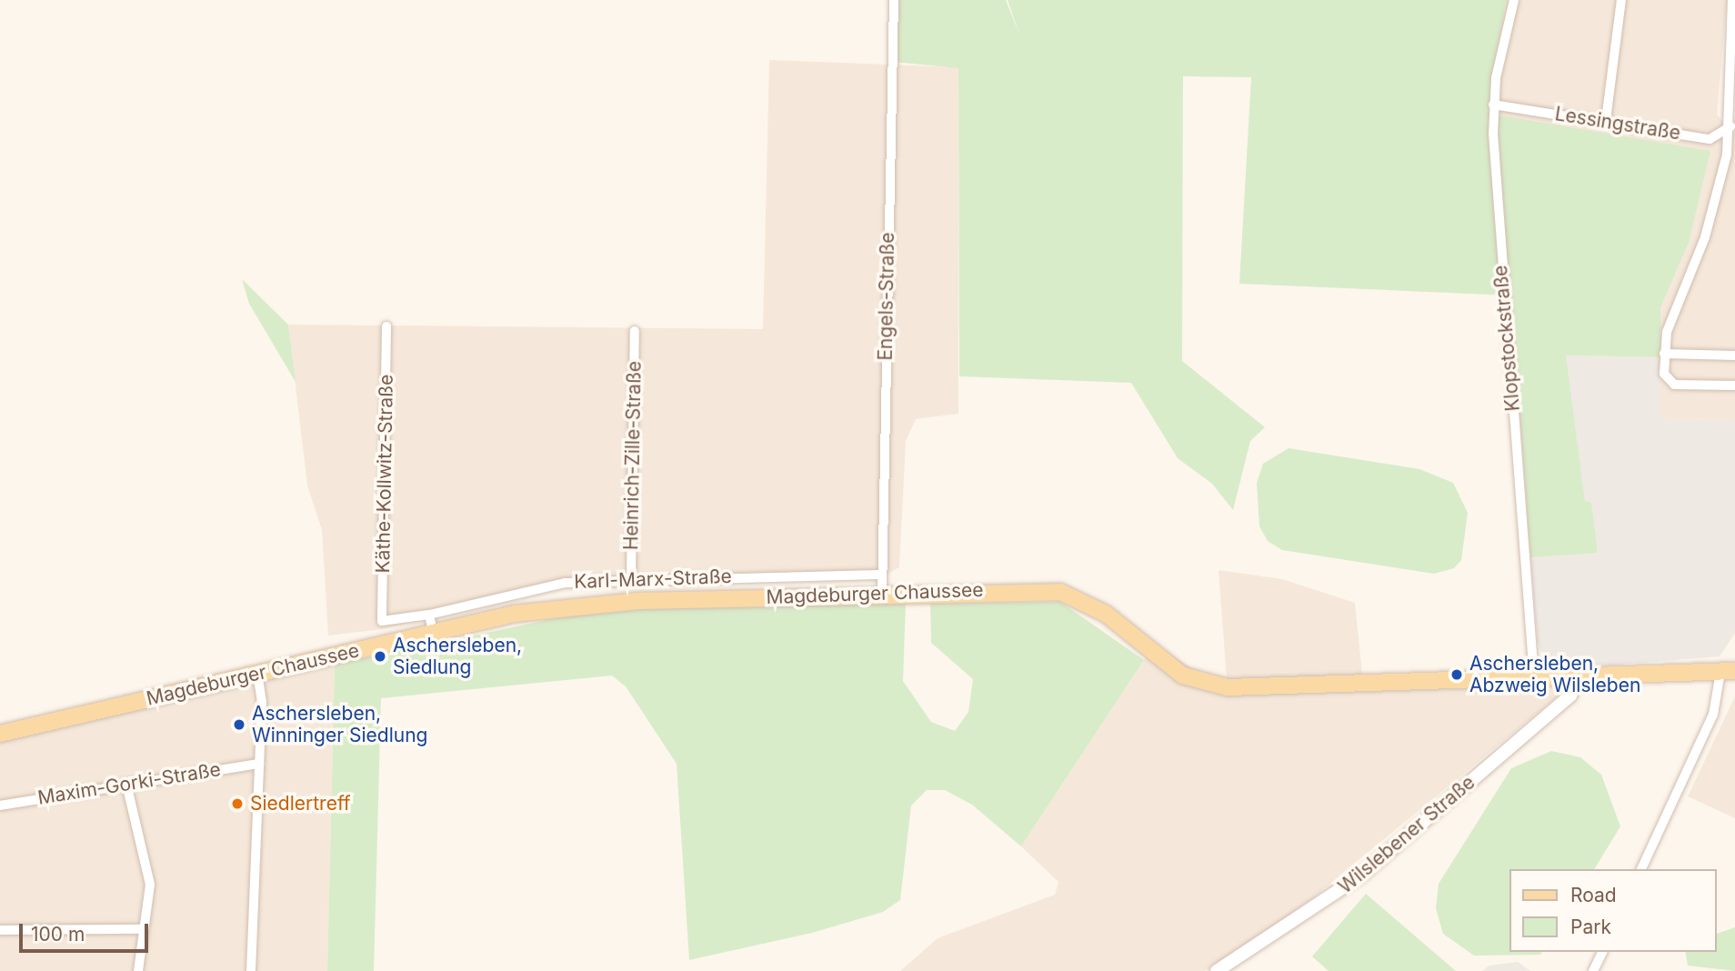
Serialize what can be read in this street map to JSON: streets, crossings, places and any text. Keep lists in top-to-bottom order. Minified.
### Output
{"streets":{"main road":["Magdeburger Chaussee"],"street":["Lessingstraße","Engels-Straße","Klopstockstraße","Heinrich-Zille-Straße","Käthe-Kollwitz-Straße","Karl-Marx-Straße","Maxim-Gorki-Straße","Wilslebener Straße"]},"crossings":[["Lessingstraße","Klopstockstraße"],["Engels-Straße","Karl-Marx-Straße"],["Engels-Straße","Magdeburger Chaussee"],["Klopstockstraße","Magdeburger Chaussee"],["Heinrich-Zille-Straße","Karl-Marx-Straße"],["Käthe-Kollwitz-Straße","Karl-Marx-Straße"],["Magdeburger Chaussee","Wilslebener Straße"]],"places":["Aschersleben, Siedlung","Aschersleben, Abzweig Wilsleben","Aschersleben, Winninger Siedlung","Siedlertreff"],"legend":["Road","Park"],"scale_bar":"100 m"}
